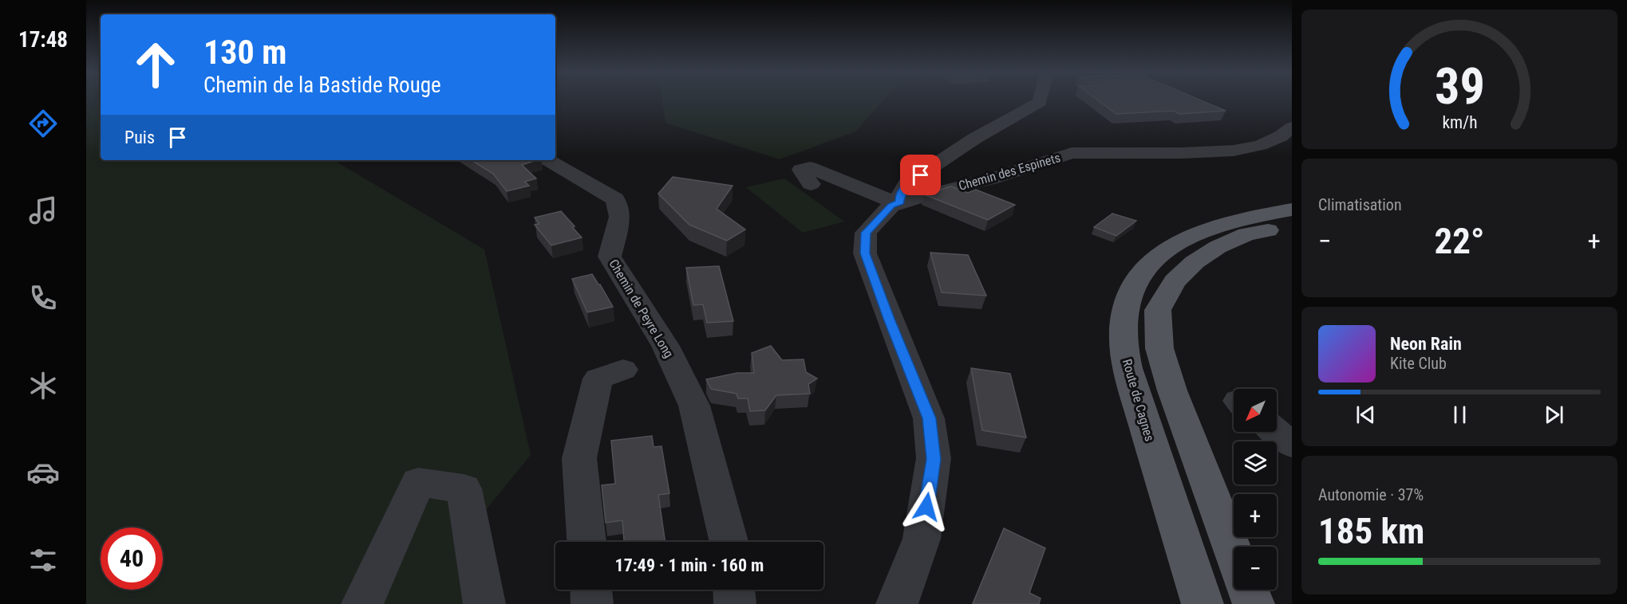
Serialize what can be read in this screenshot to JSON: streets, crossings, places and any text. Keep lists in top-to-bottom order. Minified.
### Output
{"streets":{"main road":["Route de Cagnes"],"street":["Chemin des Espinets","Chemin de Peyre Long"]},"north":"bottom left","page":{"tabs":"17:48","turn":["130 m","Chemin de la Bastide Rouge"],"then":"Puis","tile":["Climatisation",["Autonomie · 37%","185 km"]],"heat":["−","22°","+"],"song":["Neon Rain","Kite Club"],"map_buttons":["+","−"],"limit":"40","trip":"17:49 · 1 min · 160 m","gauge":["39","km/h"]}}
